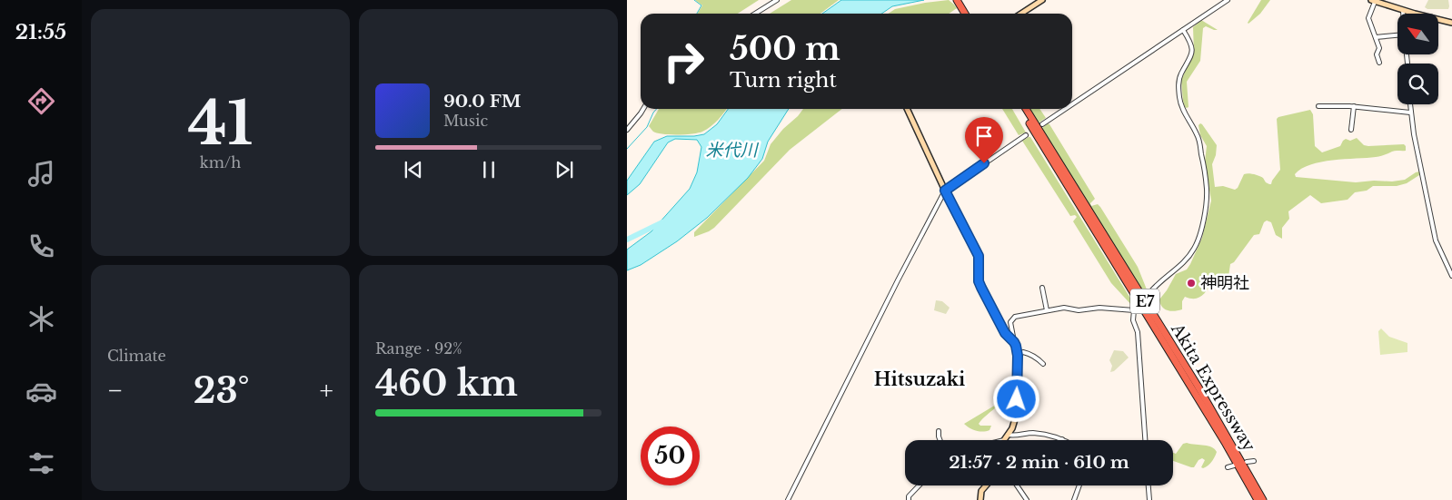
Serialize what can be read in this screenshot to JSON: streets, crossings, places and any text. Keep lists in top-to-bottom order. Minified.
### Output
{"streets":{"highway":["E7","Akita Expressway"]},"districts":["Hitsuzaki"],"water":["米代川"],"places":["神明社"],"north":"top left","page":{"tabs":"21:55","tile":[["41","km/h"],"Climate",["Range · 92%","460 km"]],"turn":["500 m","Turn right"],"song":["90.0 FM","Music"],"heat":["−","23°","+"],"limit":"50","trip":"21:57 · 2 min · 610 m"}}
